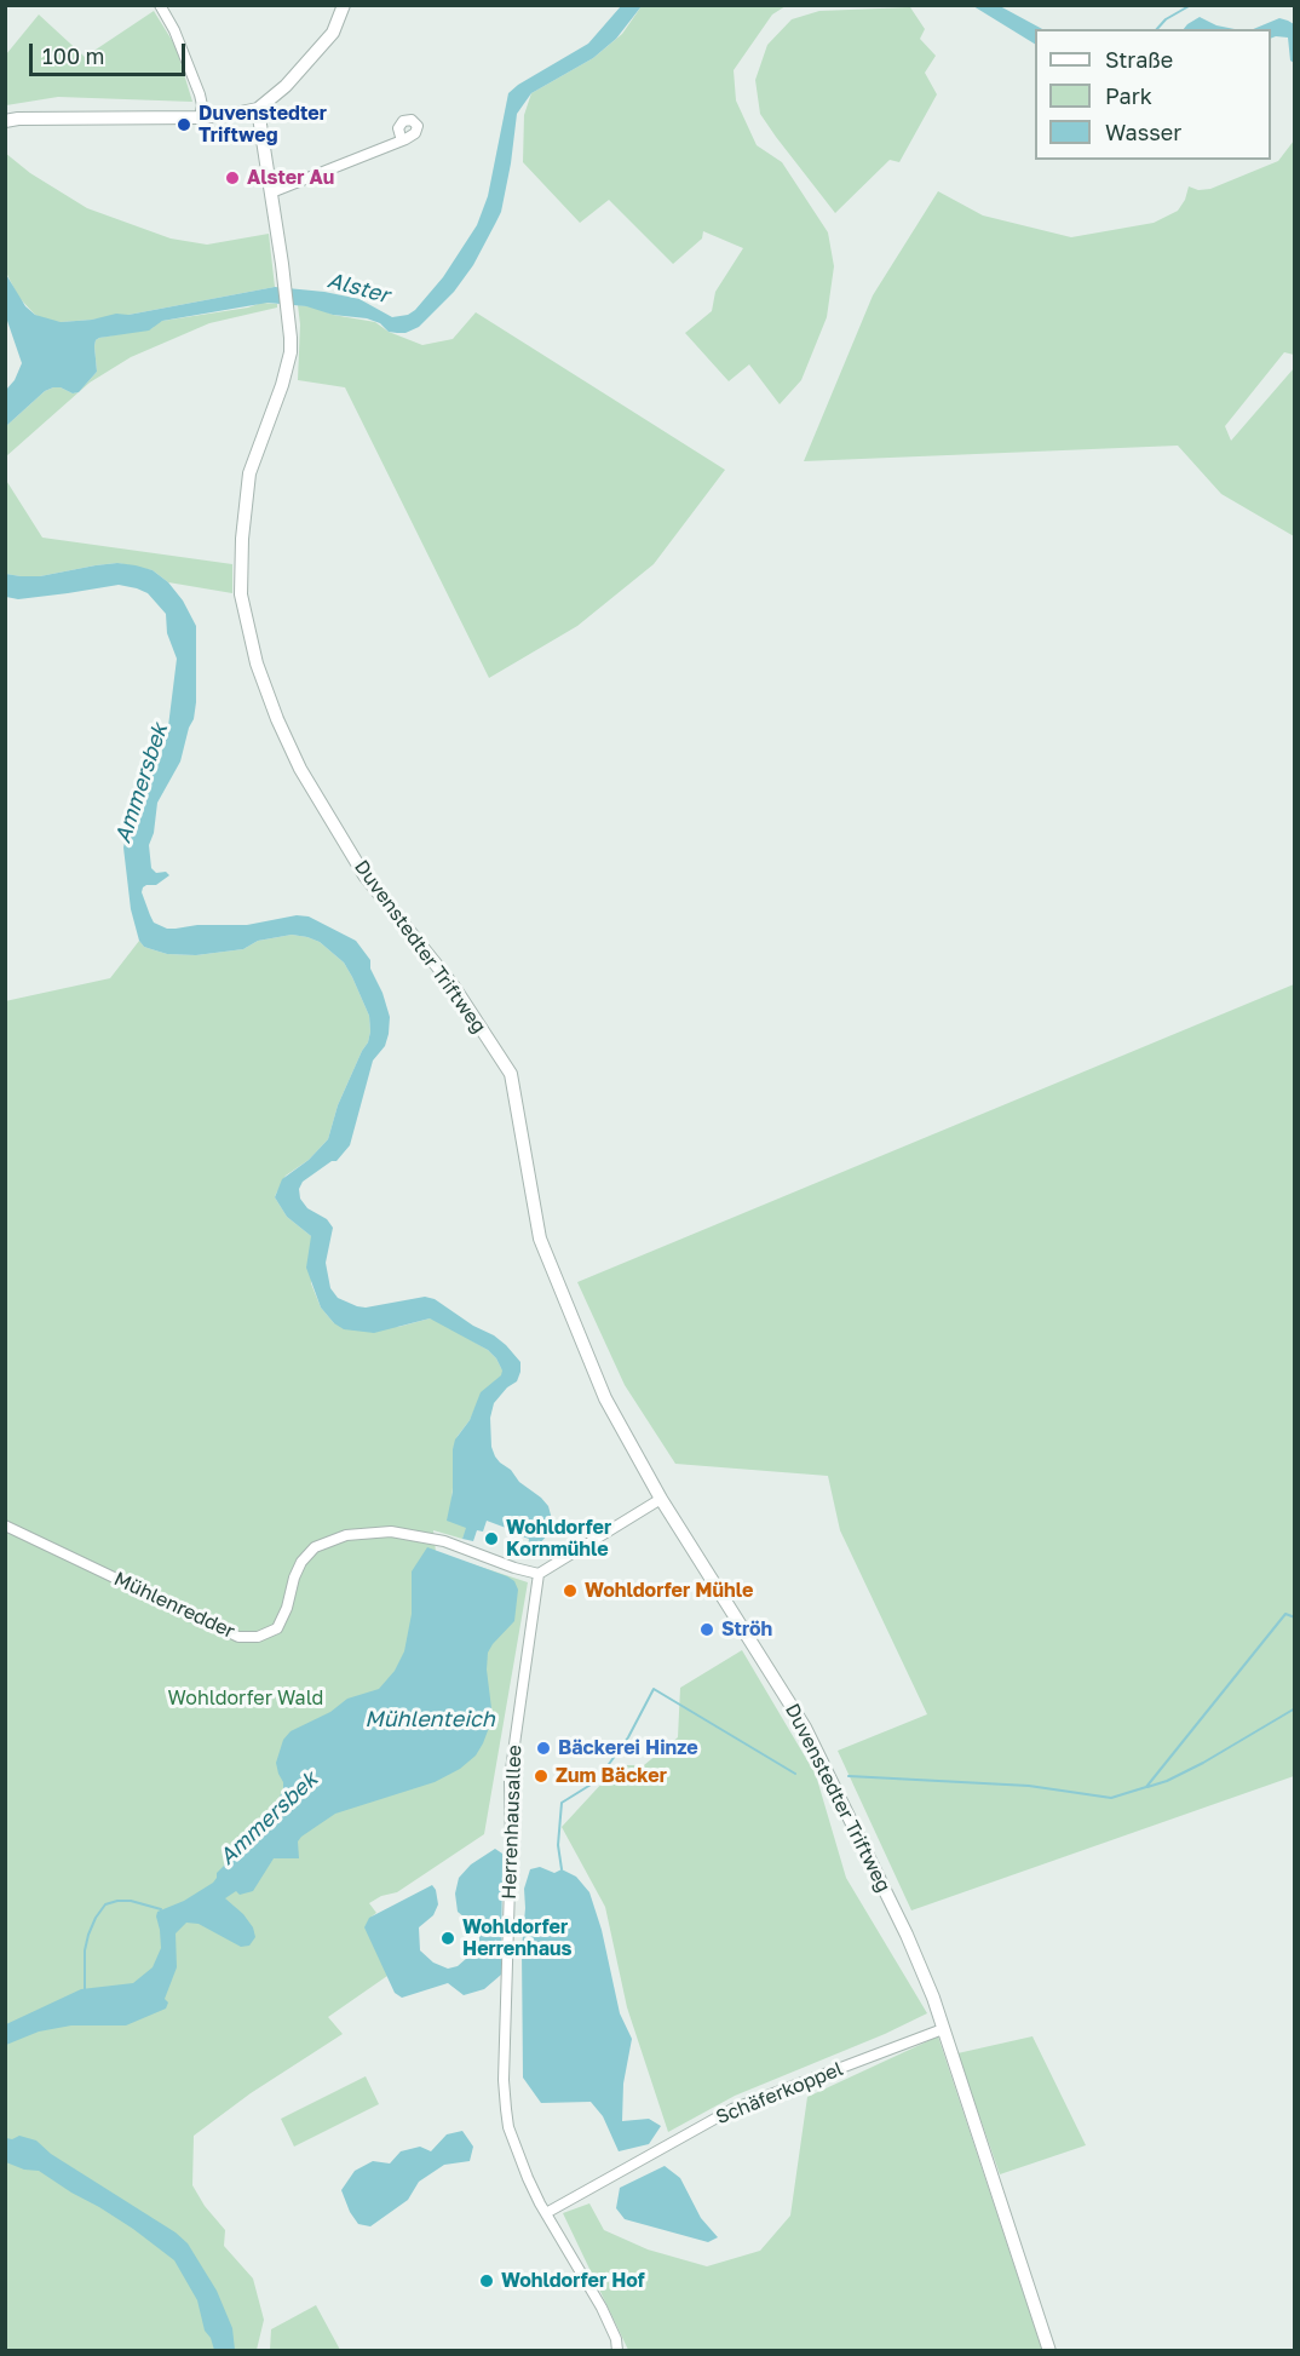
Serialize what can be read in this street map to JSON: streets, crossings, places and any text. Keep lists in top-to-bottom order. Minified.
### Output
{"streets":{"street":["Duvenstedter Triftweg","Mühlenredder","Herrenhausallee","Schäferkoppel"]},"crossings":[["Duvenstedter Triftweg","Schäferkoppel"],["Mühlenredder","Herrenhausallee"],["Herrenhausallee","Schäferkoppel"]],"water":["Alster","Ammersbek","Mühlenteich"],"parks":["Wohldorfer Wald"],"places":["Duvenstedter Triftweg","Alster Au","Wohldorfer Kornmühle","Wohldorfer Mühle","Ströh","Bäckerei Hinze","Zum Bäcker","Wohldorfer Herrenhaus","Wohldorfer Hof"],"legend":["Straße","Park","Wasser"],"scale_bar":"100 m"}
